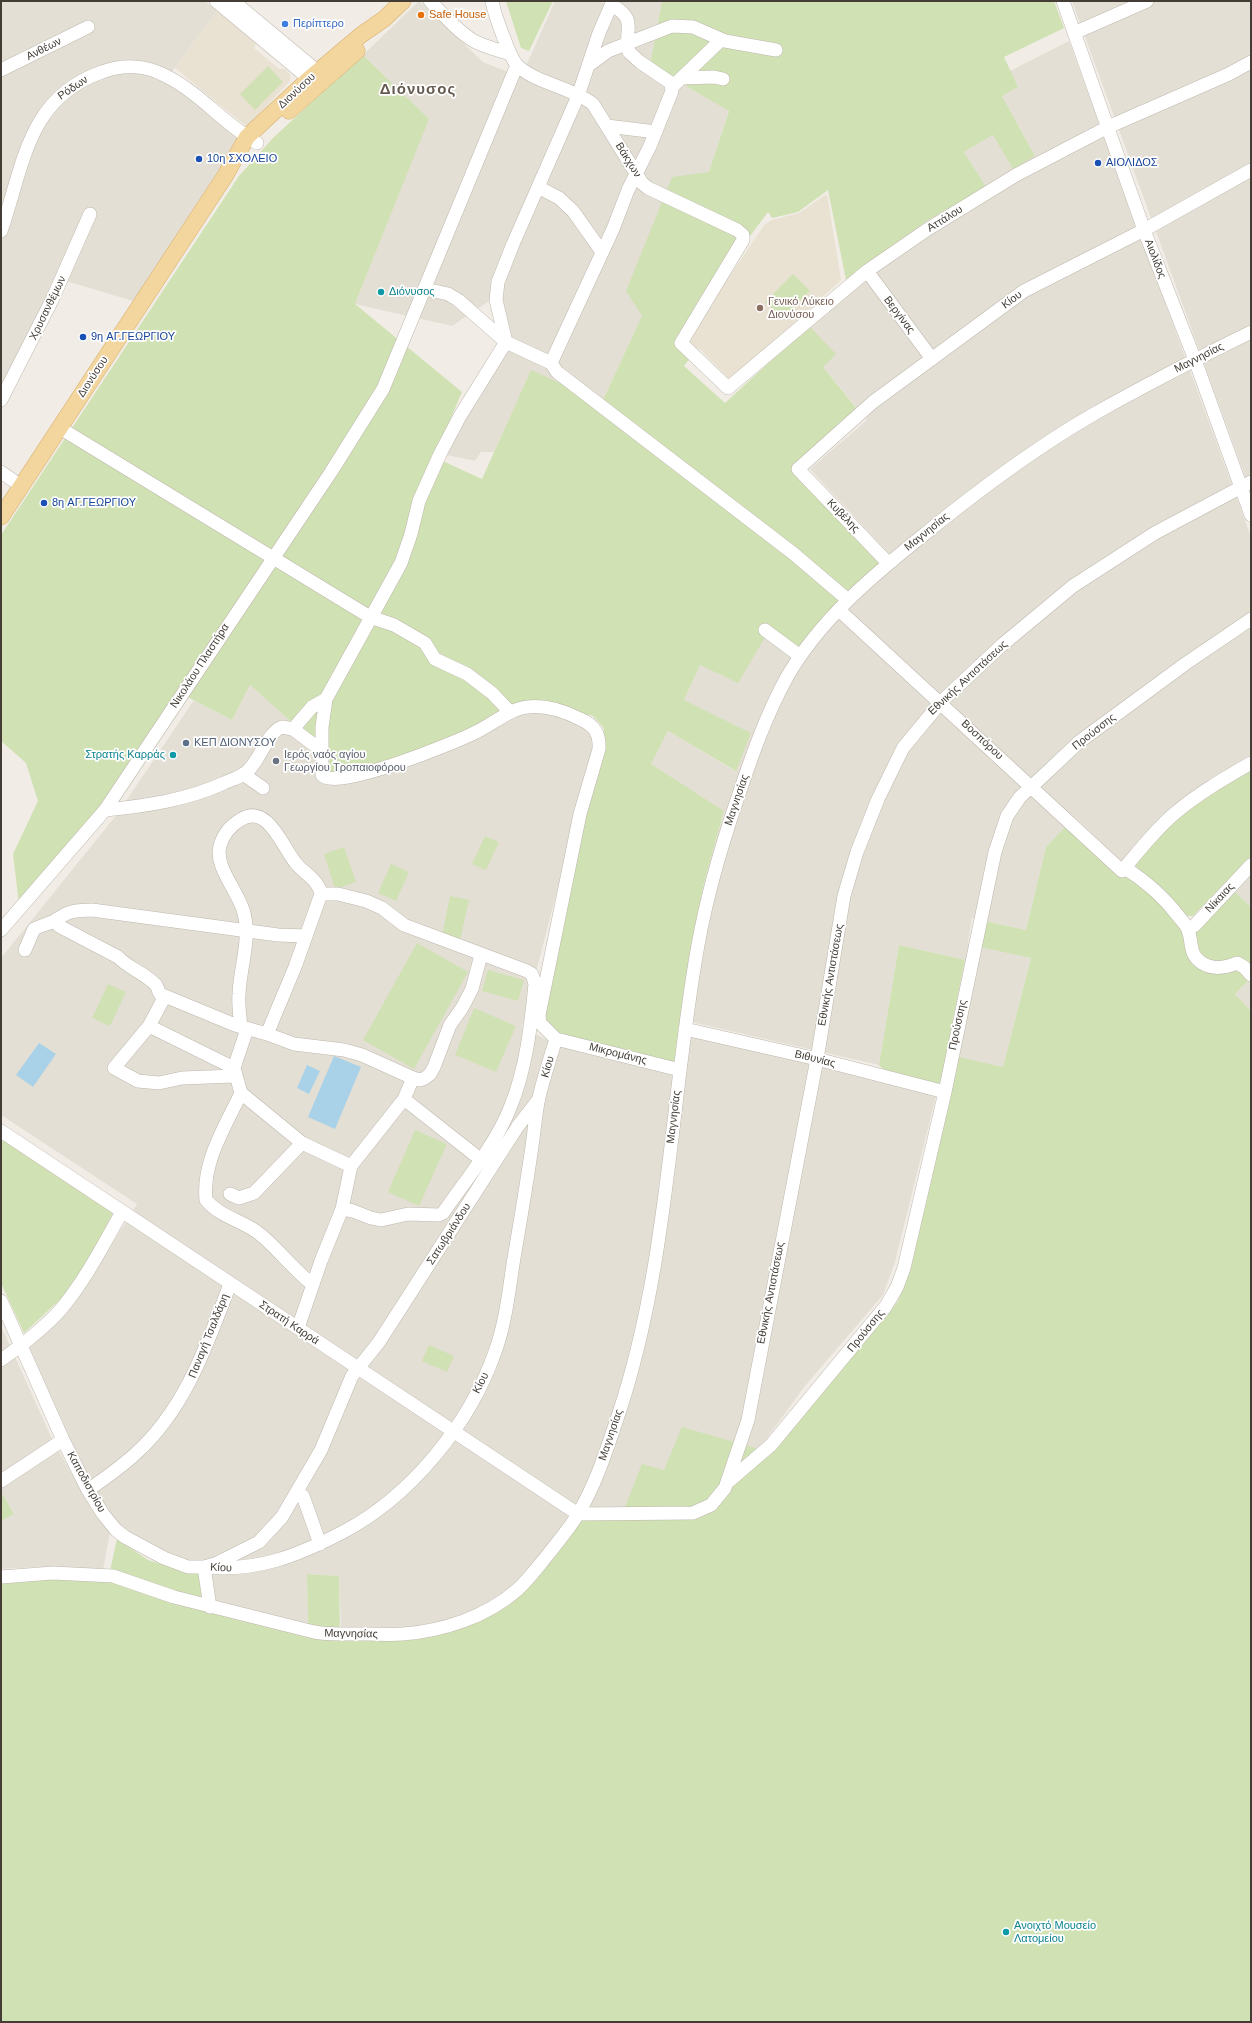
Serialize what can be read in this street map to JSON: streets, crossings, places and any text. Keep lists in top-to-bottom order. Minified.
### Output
{"streets":{"main road":["Διονύσου"],"street":["Ανθέων","Ρόδων","Βάκχων","Αττάλου","Αιολίδος","Κίου","Χρυσανθέμων","Βεργίνας","Μαγνησίας","Κυβέλης","Νικολάου Πλαστήρα","Εθνικής Αντιστάσεως","Προύσσης","Βοσπόρου","Νίκαιας","Μικρομάνης","Βιθυνίας","Σατωβριάνδου","Στρατή Καρρά","Παναγή Τσαλδάρη","Καποδιστρίου"]},"crossings":[["Ρόδων","Διονύσου"],["Βάκχων","Αττάλου"],["Βάκχων","Νικολάου Πλαστήρα"],["Αττάλου","Αιολίδος"],["Αττάλου","Βεργίνας"],["Αιολίδος","Κίου"],["Αιολίδος","Μαγνησίας"],["Αιολίδος","Εθνικής Αντιστάσεως"],["Κίου","Βεργίνας"],["Κίου","Κυβέλης"],["Κίου","Μικρομάνης"],["Κίου","Σατωβριάνδου"],["Κίου","Στρατή Καρρά"],["Κίου","Καποδιστρίου"],["Μαγνησίας","Κυβέλης"],["Μαγνησίας","Εθνικής Αντιστάσεως"],["Μαγνησίας","Βοσπόρου"],["Μαγνησίας","Μικρομάνης"],["Μαγνησίας","Βιθυνίας"],["Μαγνησίας","Στρατή Καρρά"],["Εθνικής Αντιστάσεως","Προύσσης"],["Εθνικής Αντιστάσεως","Βοσπόρου"],["Εθνικής Αντιστάσεως","Βιθυνίας"],["Εθνικής Αντιστάσεως","Στρατή Καρρά"],["Προύσσης","Βοσπόρου"],["Προύσσης","Βιθυνίας"],["Βοσπόρου","Νίκαιας"],["Σατωβριάνδου","Στρατή Καρρά"],["Σατωβριάνδου","Καποδιστρίου"],["Στρατή Καρρά","Παναγή Τσαλδάρη"],["Στρατή Καρρά","Καποδιστρίου"],["Παναγή Τσαλδάρη","Καποδιστρίου"]],"districts":["Διόνυσος"],"places":["Safe House","Περίπτερο","10η ΣΧΟΛΕΙΟ","ΑΙΟΛΙΔΟΣ","Διόνυσος","Γενικό Λύκειο Διονύσου","9η ΑΓ.ΓΕΩΡΓΙΟΥ","8η ΑΓ.ΓΕΩΡΓΙΟΥ","ΚΕΠ ΔΙΟΝΥΣΟΥ","Στρατής Καρράς","Ιερός ναός αγίου Γεωργίου Τροπαιοφόρου","Ανοιχτό Μουσείο Λατομείου"]}
